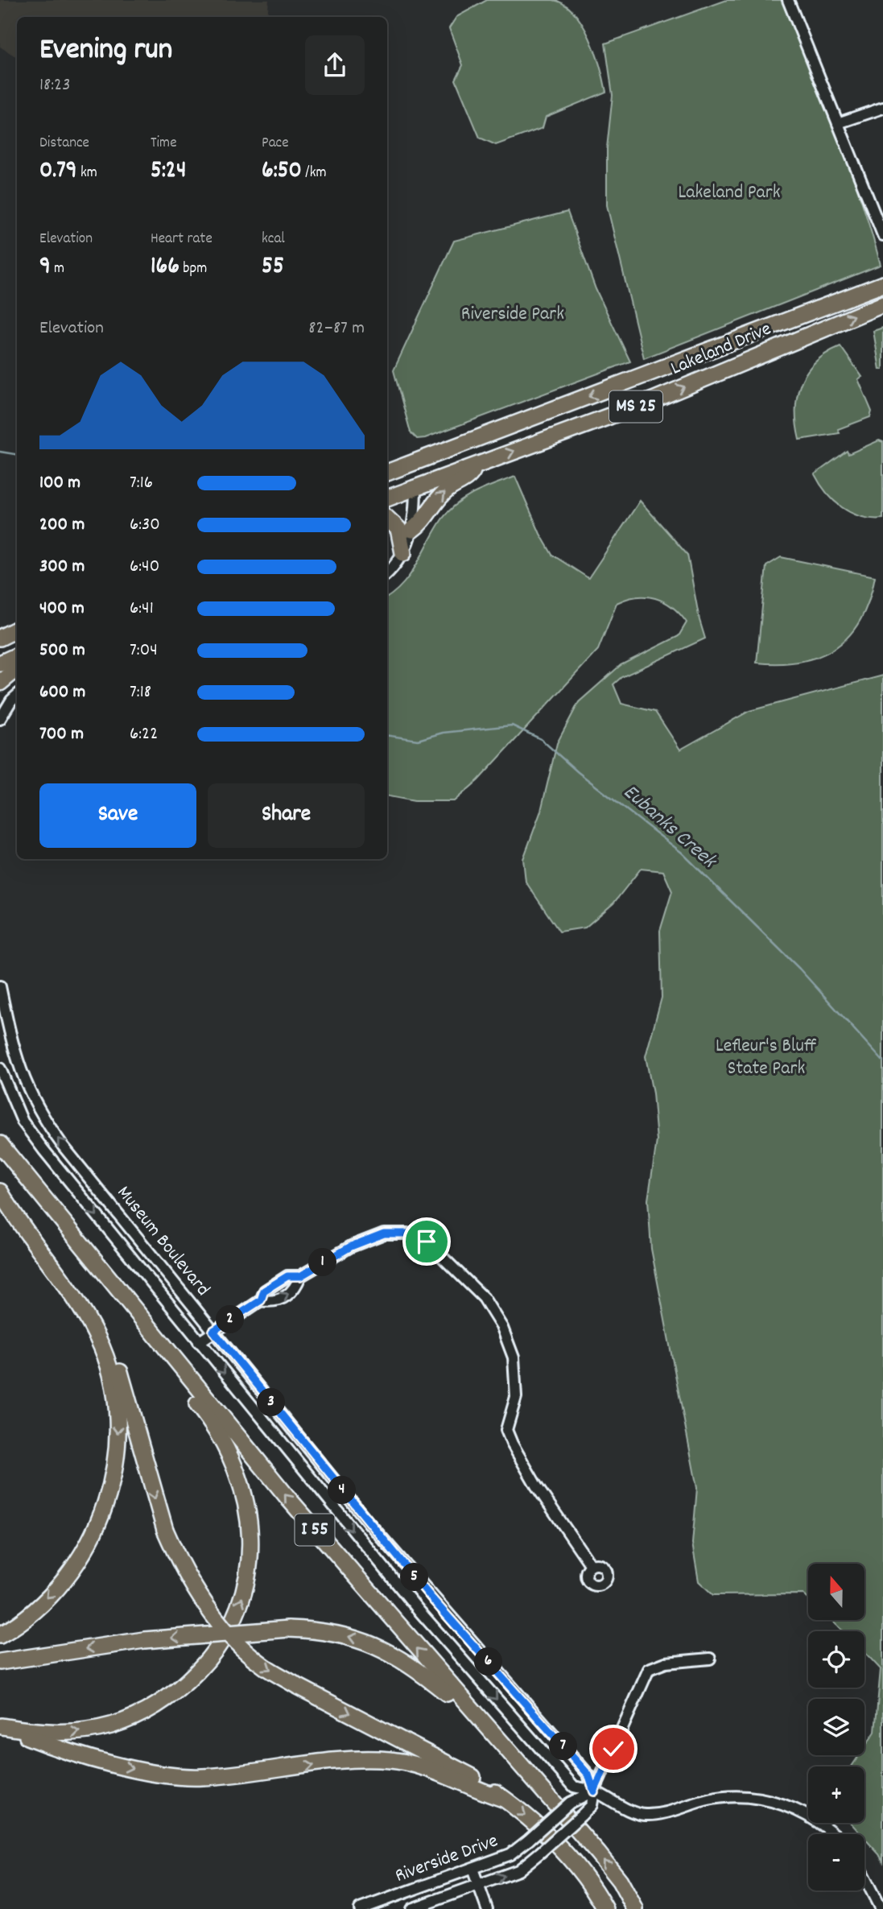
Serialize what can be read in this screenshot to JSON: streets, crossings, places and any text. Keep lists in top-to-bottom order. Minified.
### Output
{"streets":{"highway":["Lakeland Drive","MS 25","I 55"],"street":["Museum Boulevard","Riverside Drive"]},"crossings":[["Museum Boulevard","Riverside Drive"]],"water":["Eubanks Creek"],"parks":["Lakeland Park","Riverside Park","Lefleur's Bluff State Park"],"north":"top","page":{"heading":["Evening run","18:23"],"stats":[["Distance","0.79 km"],["Time","5:24"],["Pace","6:50 /km"],["Elevation","9 m"],["Heart rate","166 bpm"],["kcal","55"]],"chart":["Elevation","82–87 m"],"list":[{"name":"100 m","note":"7:16"},{"name":"200 m","note":"6:30"},{"name":"300 m","note":"6:40"},{"name":"400 m","note":"6:41"},{"name":"500 m","note":"7:04"},{"name":"600 m","note":"7:18"},{"name":"700 m","note":"6:22"}],"buttons":["Save","Share"],"pins":["1","2","3","4","5","6","7"],"map_buttons":["+","−"]}}
